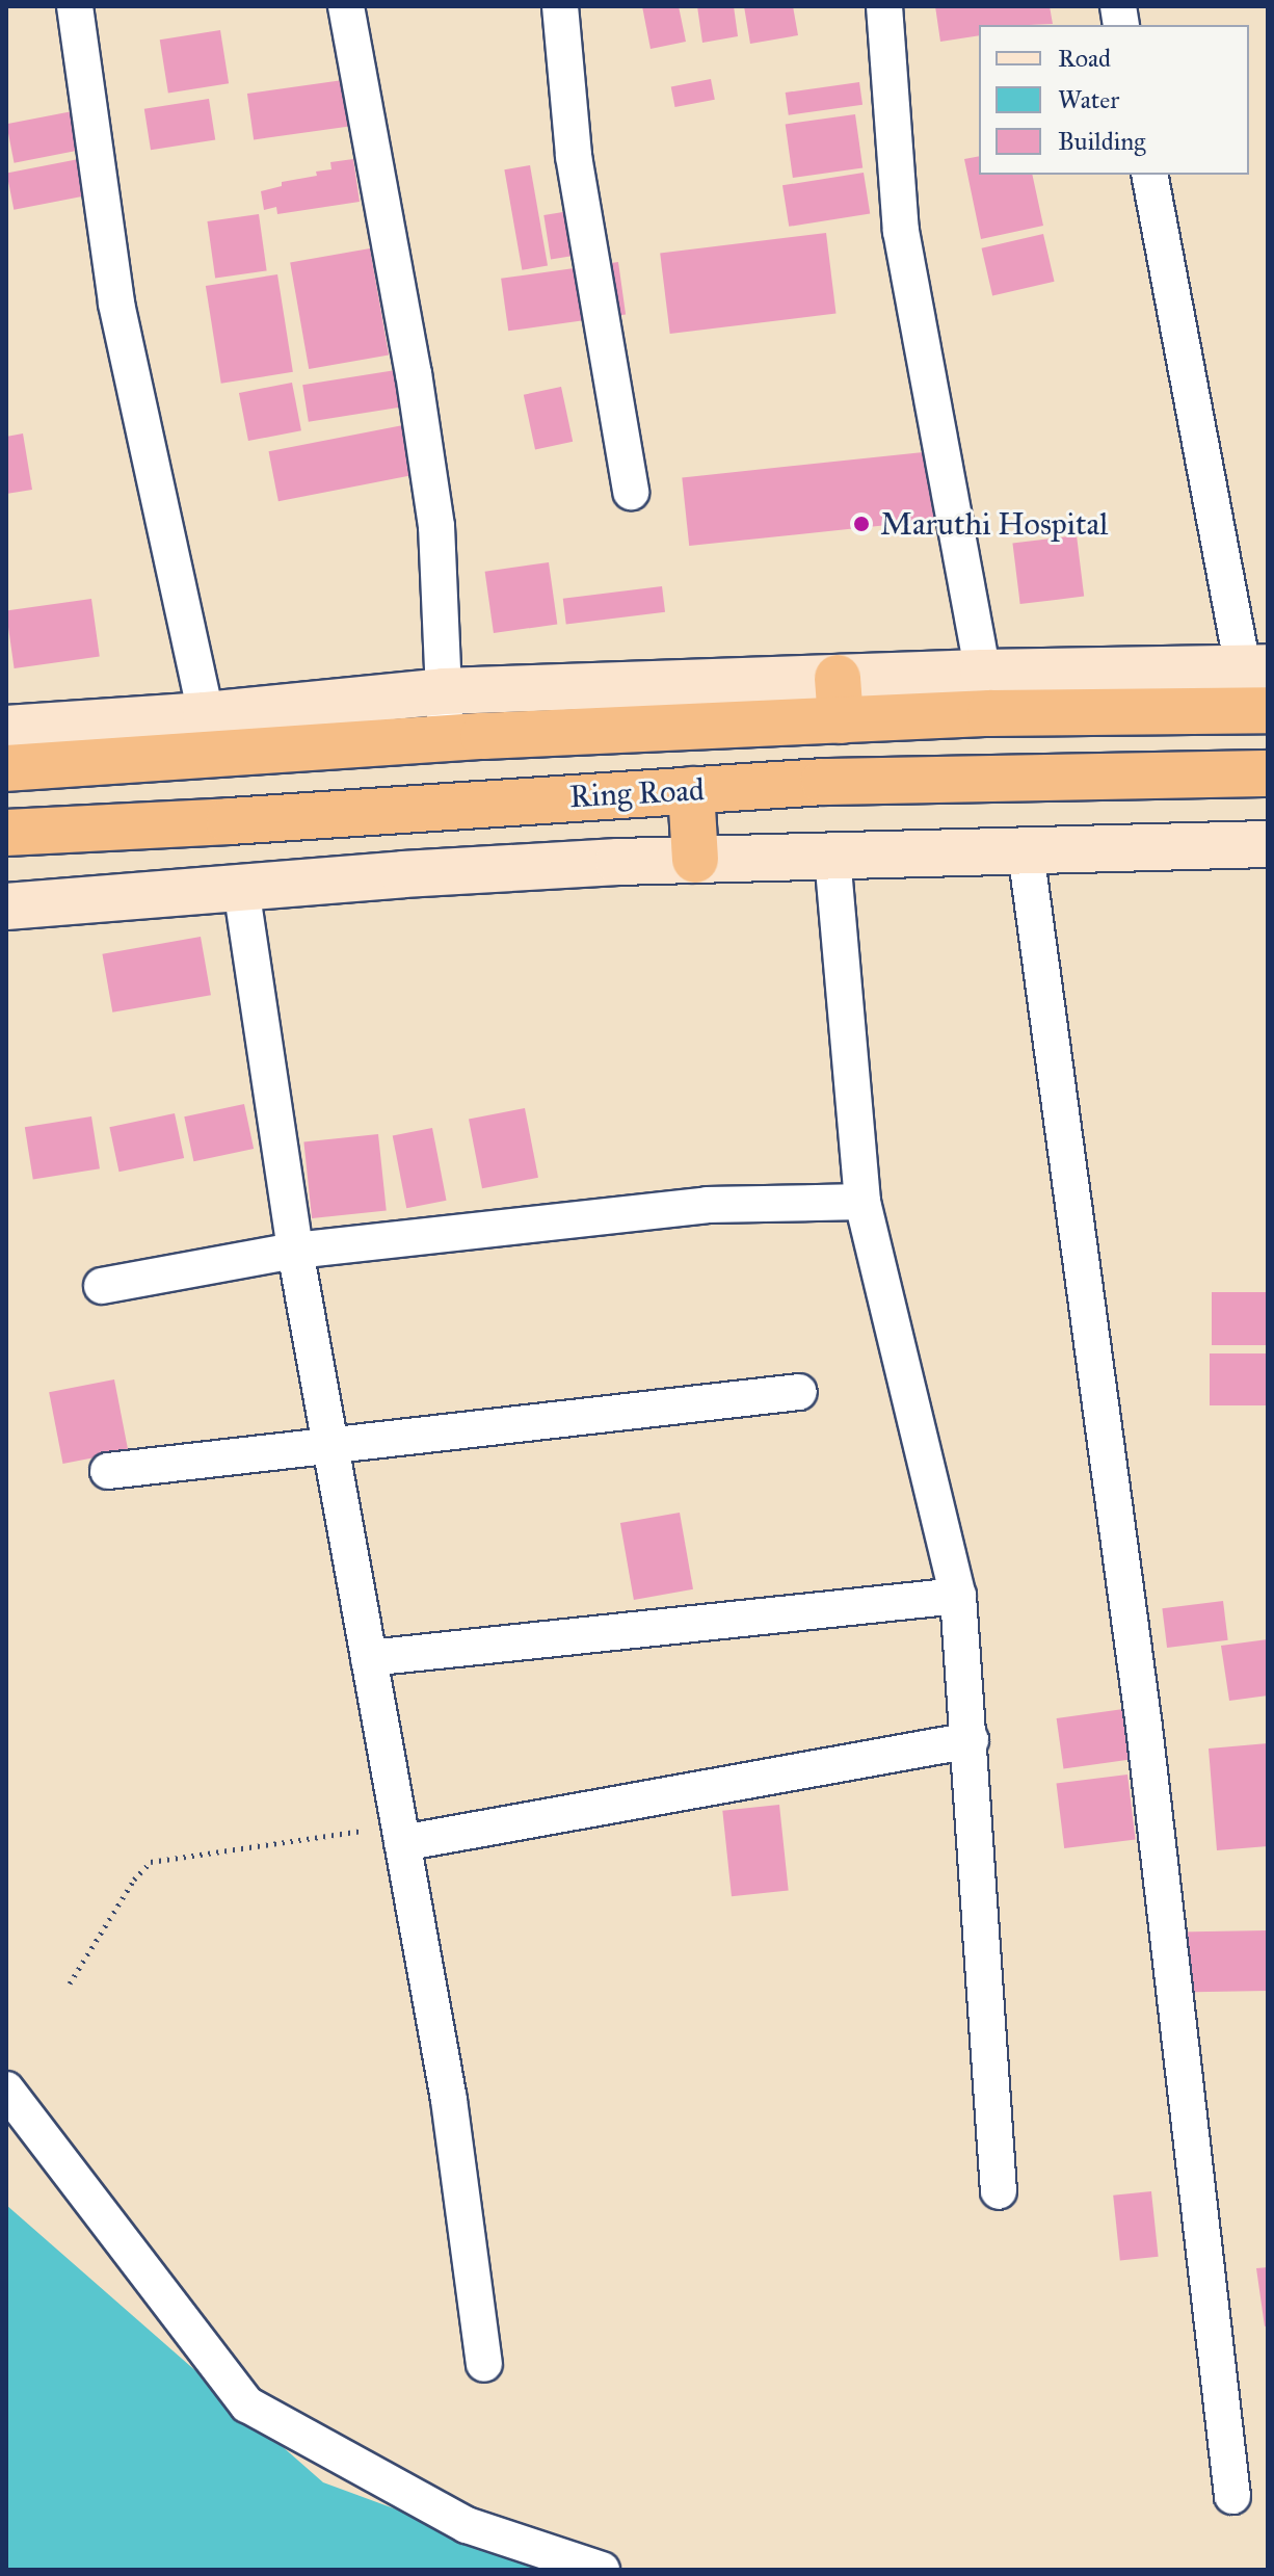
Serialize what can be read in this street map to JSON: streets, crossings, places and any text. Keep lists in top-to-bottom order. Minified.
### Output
{"streets":{"highway":["Ring Road"]},"places":["Maruthi Hospital"],"legend":["Road","Water","Building"]}
